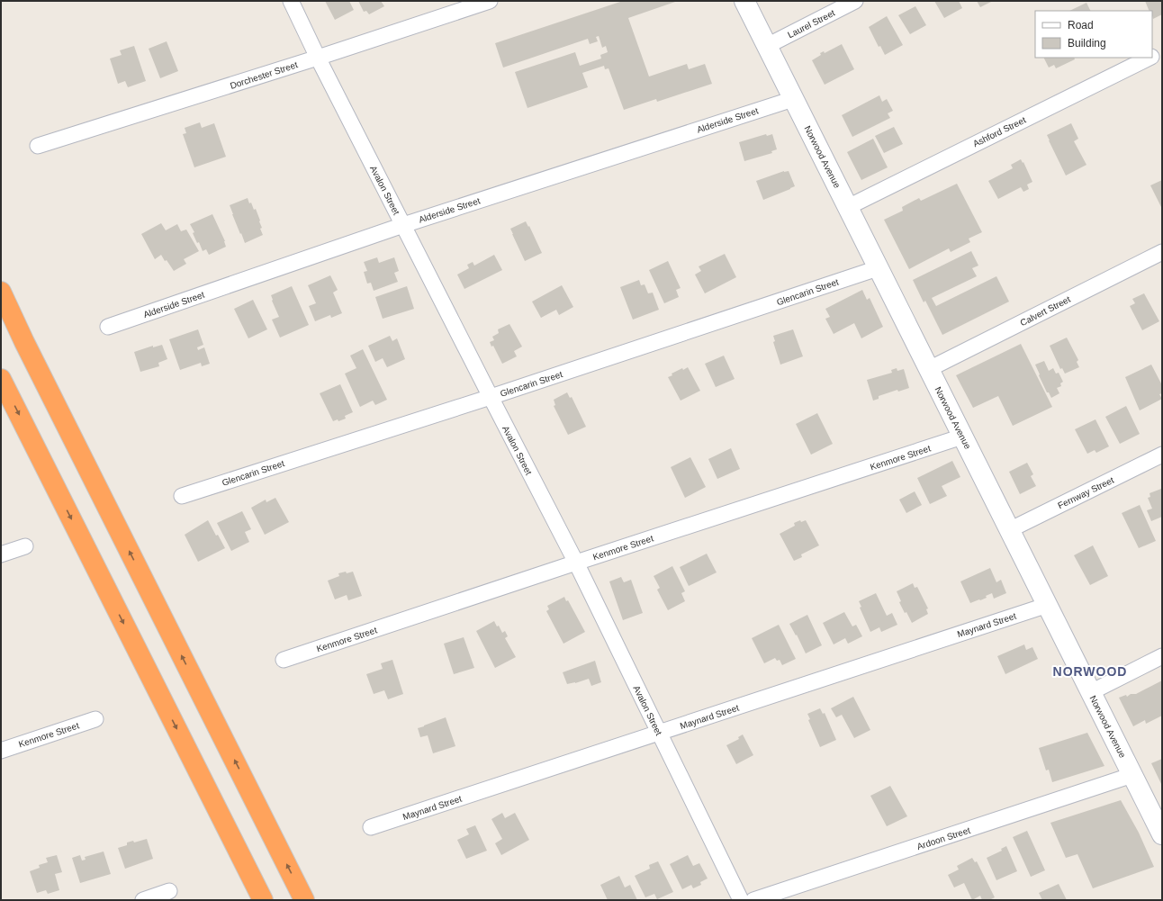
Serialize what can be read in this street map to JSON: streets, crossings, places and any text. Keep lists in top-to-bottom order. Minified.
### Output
{"streets":{"main road":["Norwood Avenue"],"street":["Laurel Street","Dorchester Street","Alderside Street","Ashford Street","Avalon Street","Glencarin Street","Calvert Street","Kenmore Street","Fernway Street","Maynard Street","Ardoon Street"]},"crossings":[["Laurel Street","Norwood Avenue"],["Dorchester Street","Avalon Street"],["Alderside Street","Norwood Avenue"],["Alderside Street","Avalon Street"],["Ashford Street","Norwood Avenue"],["Norwood Avenue","Glencarin Street"],["Norwood Avenue","Calvert Street"],["Norwood Avenue","Kenmore Street"],["Norwood Avenue","Fernway Street"],["Norwood Avenue","Maynard Street"],["Norwood Avenue","Ardoon Street"],["Avalon Street","Glencarin Street"],["Avalon Street","Kenmore Street"],["Avalon Street","Maynard Street"]],"districts":["NORWOOD"],"legend":["Road","Building"]}
